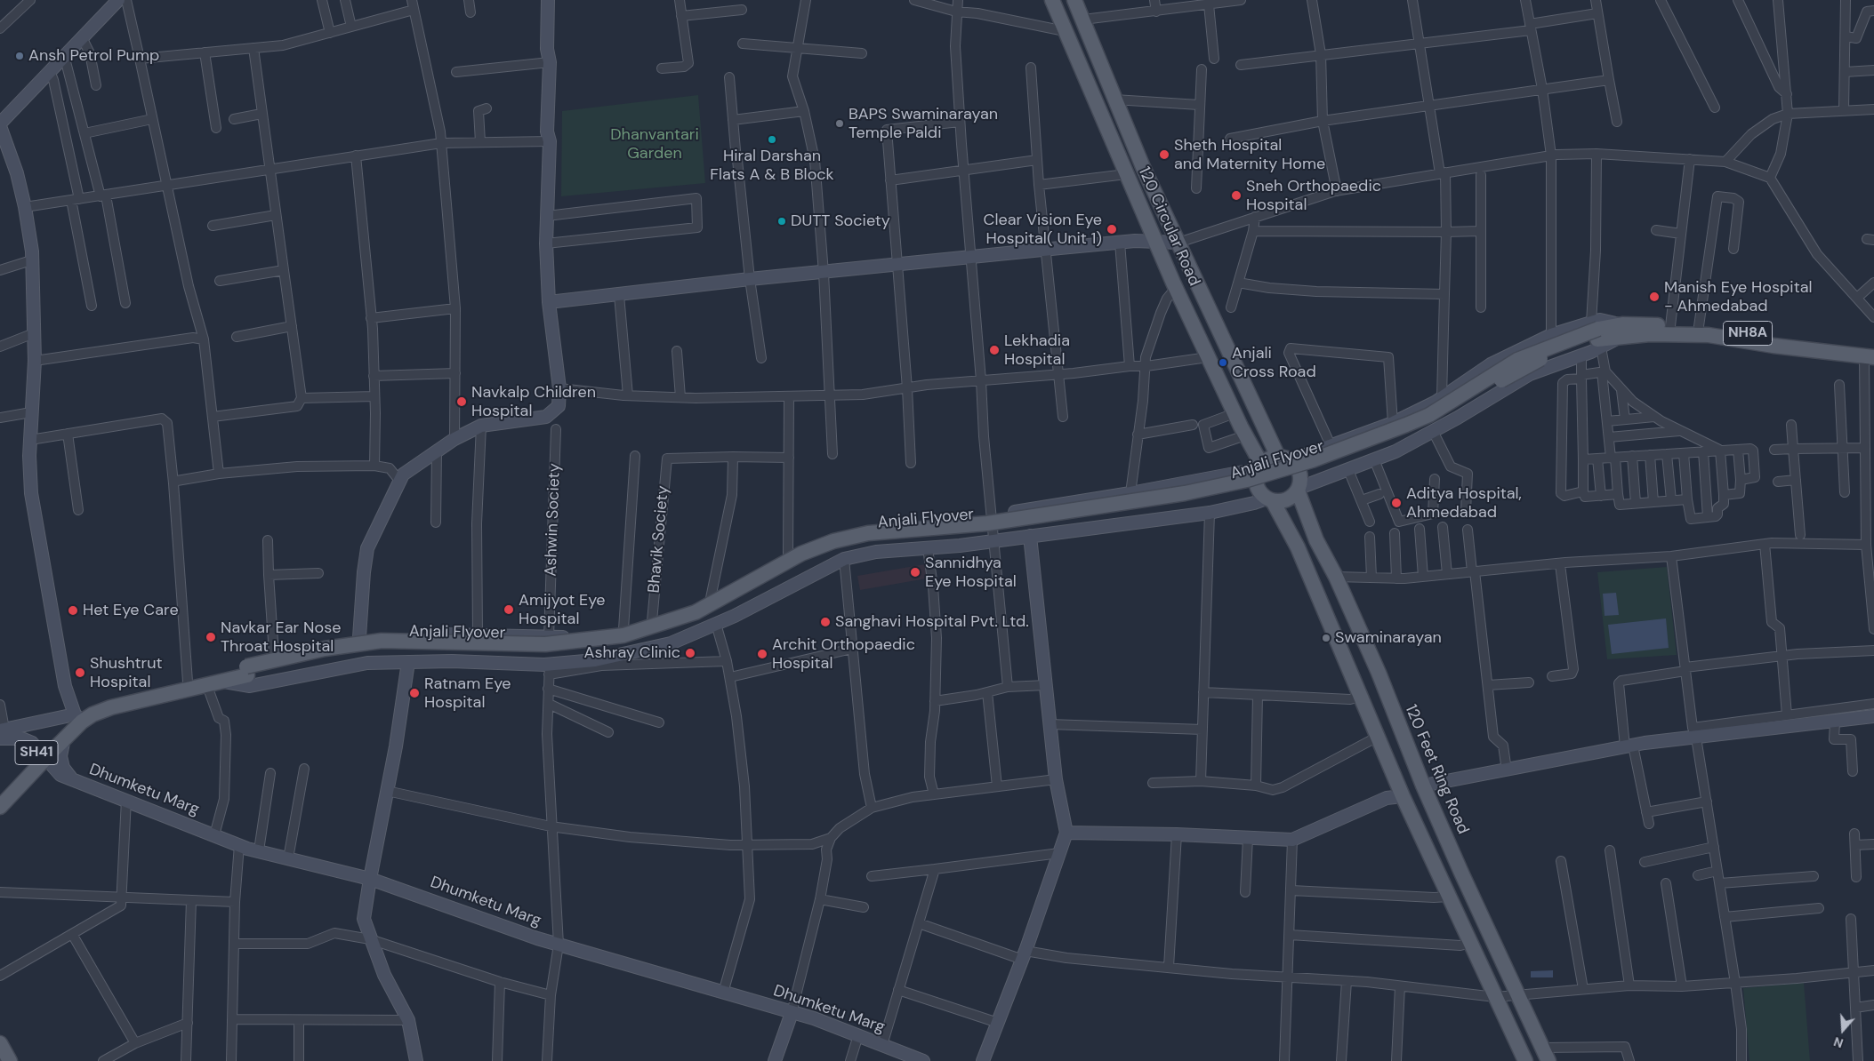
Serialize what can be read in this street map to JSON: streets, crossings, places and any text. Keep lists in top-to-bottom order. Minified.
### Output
{"streets":{"main road":["120 Circular Road","NH8A","Anjali Flyover","SH41","120 Feet Ring Road"],"street":["Ashwin Society","Bhavik Society","Dhumketu Marg"]},"crossings":[["120 Circular Road","120 Feet Ring Road"],["NH8A","Anjali Flyover"],["Anjali Flyover","SH41"],["SH41","Dhumketu Marg"]],"parks":["Dhanvantari Garden"],"places":["Ansh Petrol Pump","BAPS Swaminarayan Temple Paldi","Hiral Darshan Flats A & B Block","Sheth Hospital and Maternity Home","Sneh Orthopaedic Hospital","DUTT Society","Clear Vision Eye Hospital( Unit 1)","Manish Eye Hospital - Ahmedabad","Lekhadia Hospital","Anjali Cross Road","Navkalp Children Hospital","Aditya Hospital, Ahmedabad","Sannidhya Eye Hospital","Amijyot Eye Hospital","Het Eye Care","Sanghavi Hospital Pvt. Ltd.","Navkar Ear Nose Throat Hospital","Swaminarayan","Ashray Clinic","Archit Orthopaedic Hospital","Shushtrut Hospital","Ratnam Eye Hospital"],"north":"bottom"}
